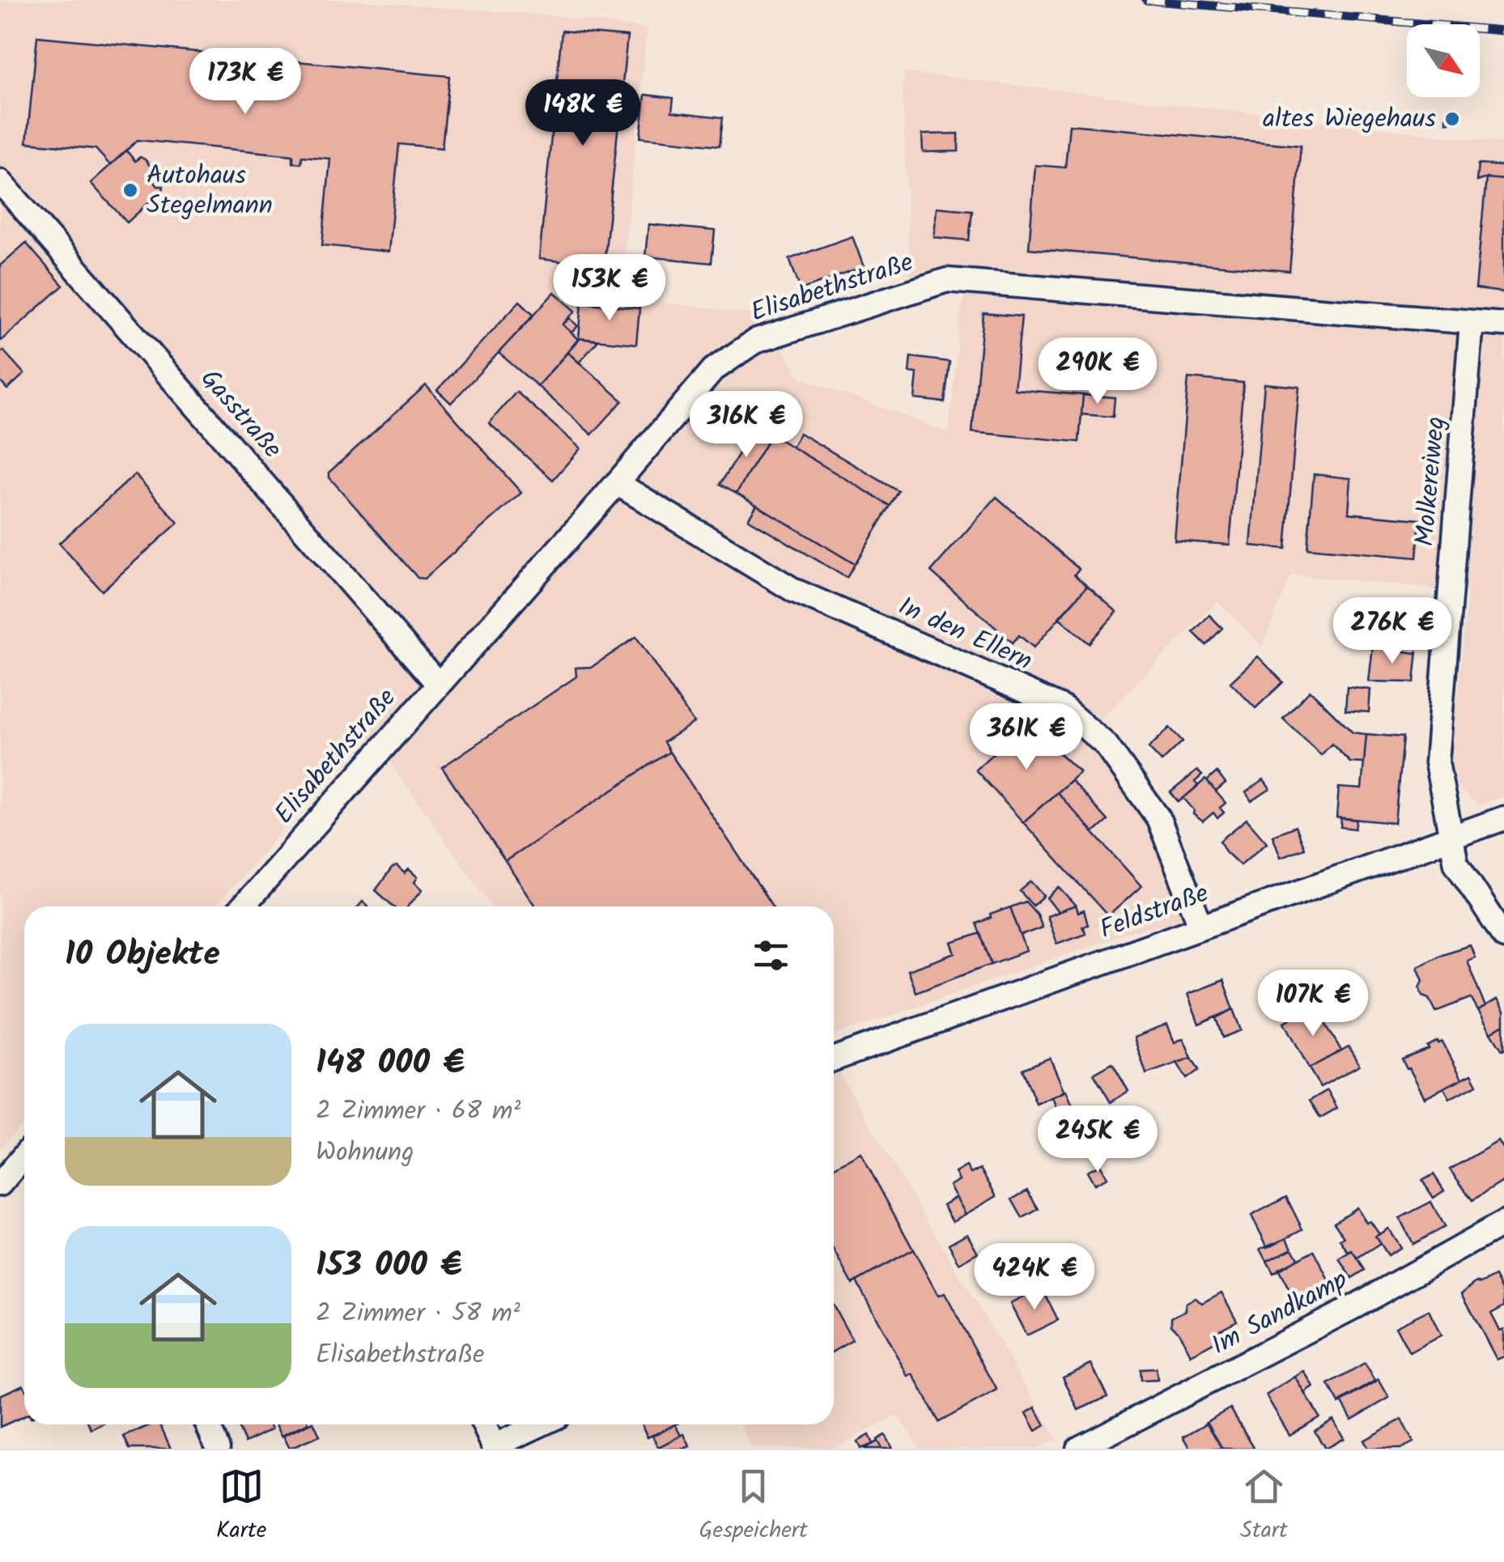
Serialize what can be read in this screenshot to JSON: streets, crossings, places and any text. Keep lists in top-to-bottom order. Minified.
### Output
{"streets":{"street":["Elisabethstraße","Gasstraße","Molkereiweg","In den Ellern","Feldstraße","Im Sandkamp"]},"crossings":[["Elisabethstraße","Gasstraße"],["Elisabethstraße","Molkereiweg"],["Elisabethstraße","In den Ellern"],["Molkereiweg","Feldstraße"],["In den Ellern","Feldstraße"]],"places":["altes Wiegehaus","Autohaus Stegelmann"],"north":"bottom right","page":{"price":["173K €","148K €","153K €","290K €","316K €","276K €","361K €","107K €","245K €","424K €"],"heading":"10 Objekte","list":[{"name":"148 000 €","note":"2 Zimmer · 68 m² · Wohnung"},{"name":"153 000 €","note":"2 Zimmer · 58 m² · Elisabethstraße"}],"tabs":["Karte","Gespeichert","Start"]}}
